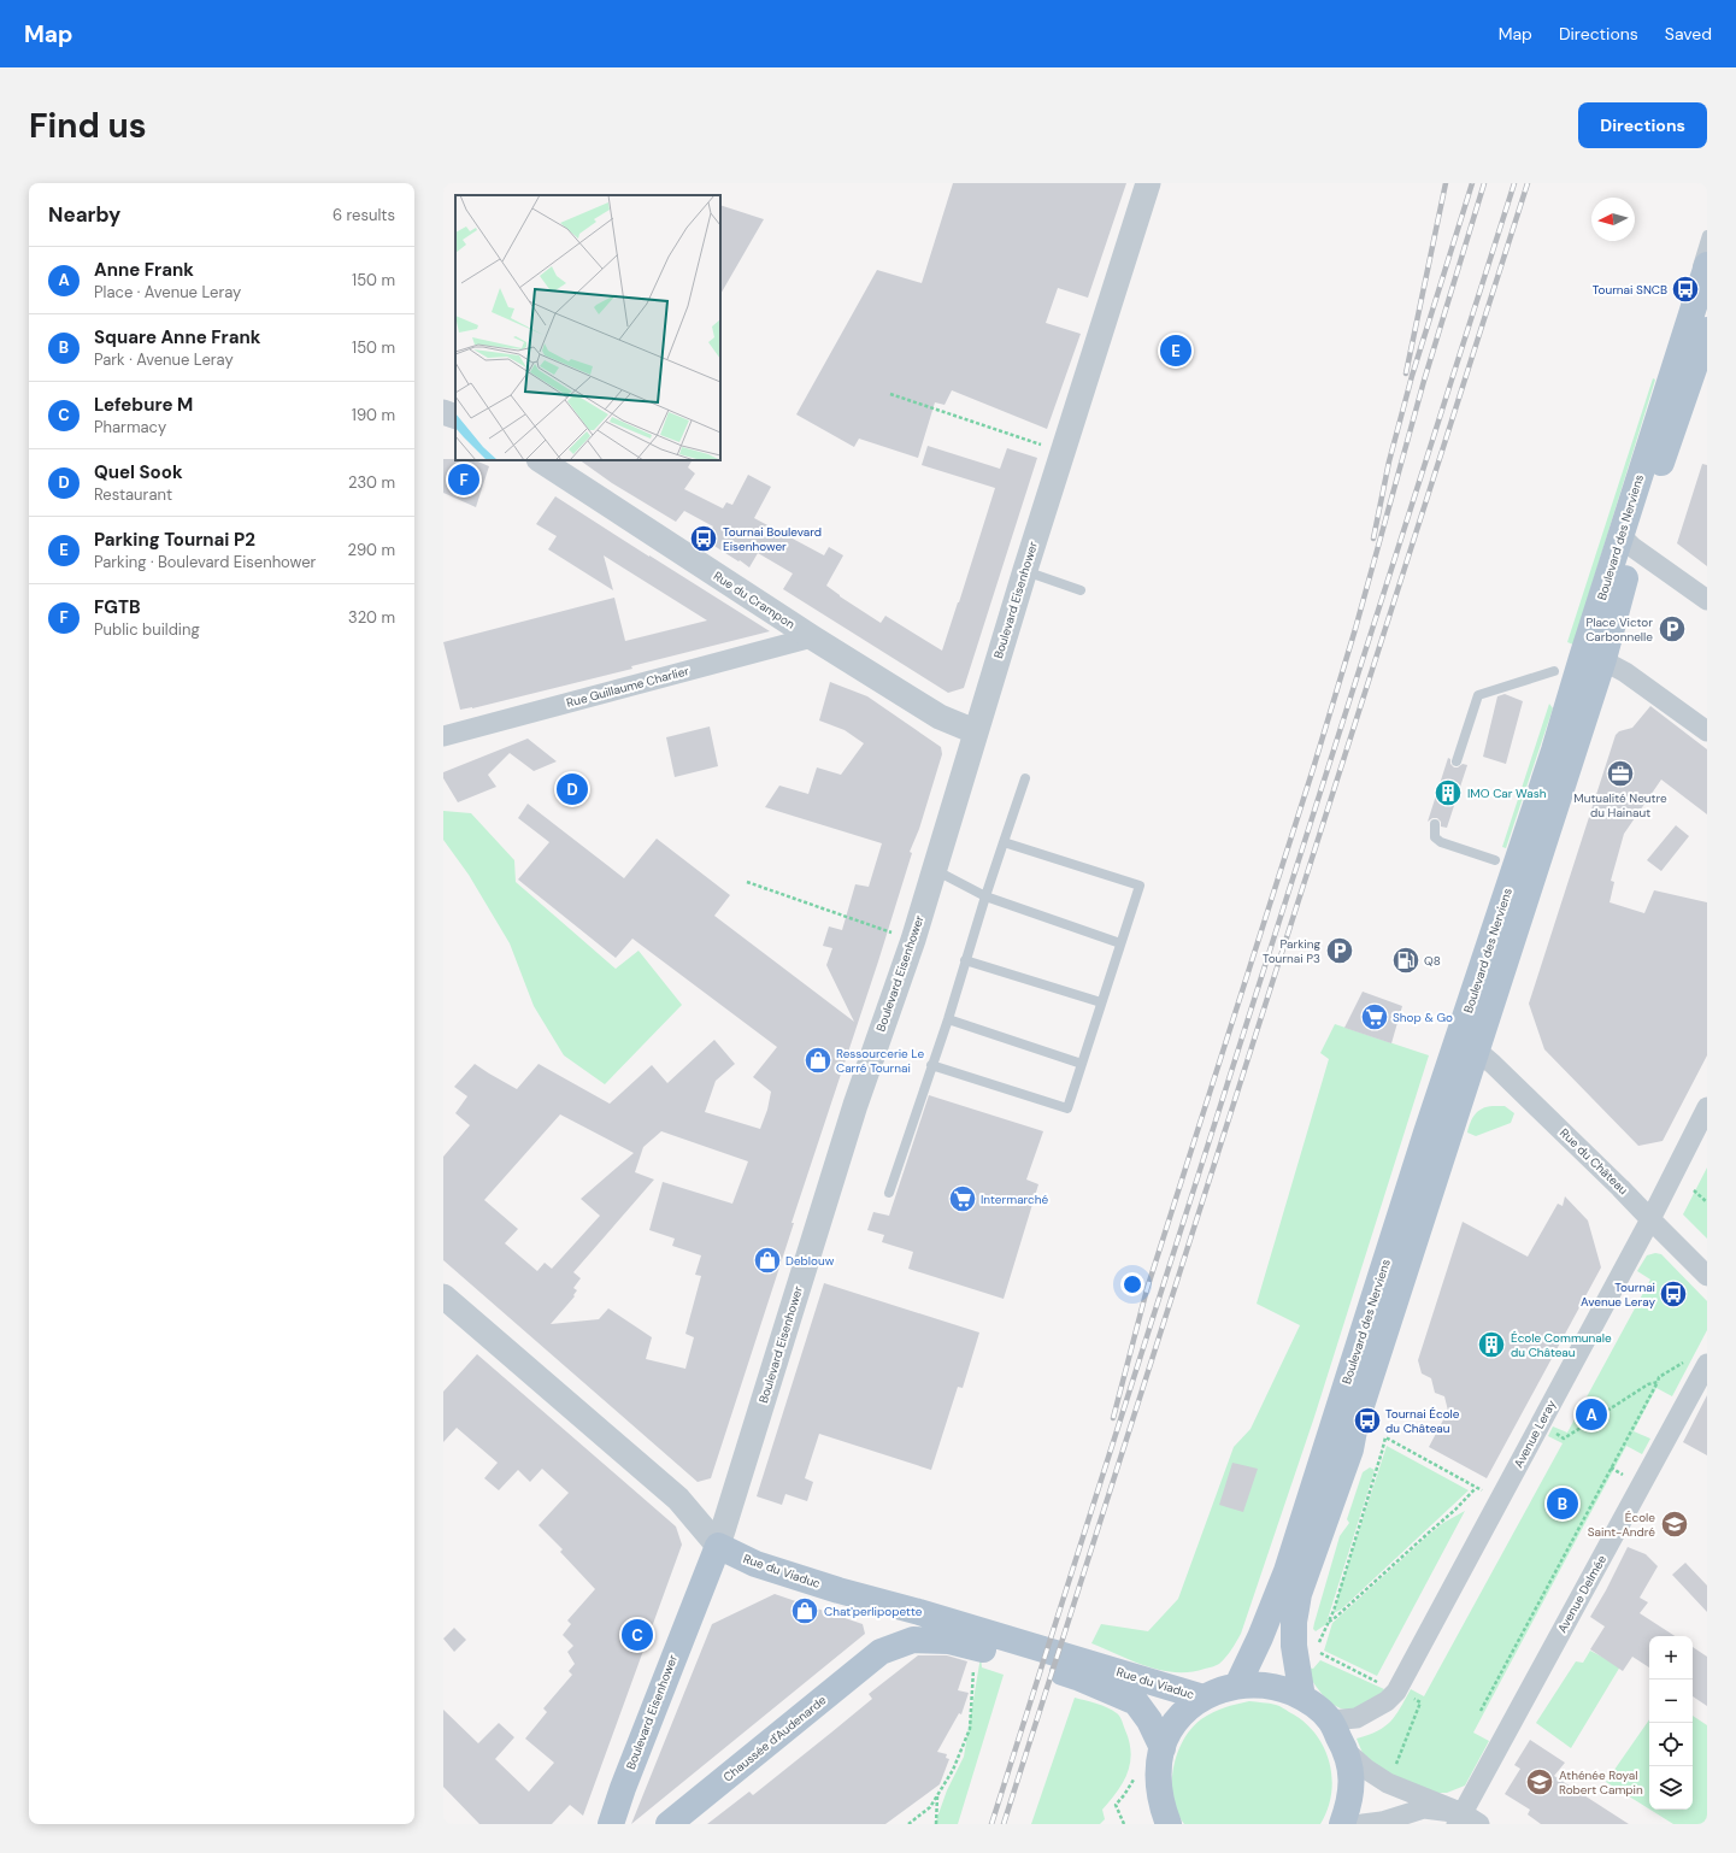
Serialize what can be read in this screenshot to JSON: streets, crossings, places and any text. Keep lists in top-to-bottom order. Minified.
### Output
{"streets":{"main road":["Boulevard des Nerviens","Boulevard Eisenhower","Rue du Viaduc","Chaussée d'Audenarde"],"street":["Rue du Crampon","Rue Guillaume Charlier","Rue du Château","Avenue Leray","Avenue Delmée"]},"crossings":[["Boulevard des Nerviens","Rue du Château"],["Rue du Crampon","Boulevard Eisenhower"],["Rue du Crampon","Rue Guillaume Charlier"],["Boulevard Eisenhower","Rue du Viaduc"],["Rue du Château","Avenue Leray"],["Rue du Viaduc","Chaussée d'Audenarde"]],"places":{"bus stop":["Tournai SNCB","Tournai Boulevard Eisenhower","Tournai Avenue Leray","Tournai École du Château"],"parking":["Place Victor Carbonnelle","Parking Tournai P3"],"office":["Mutualité Neutre du Hainaut"],"building":["IMO Car Wash","École Communale du Château"],"fuel station":["Q8"],"supermarket":["Shop & Go","Intermarché"],"shop":["Ressourcerie Le Carré Tournai","Deblouw","Chat'perlipopette"],"school or university":["École Saint-André","Athénée Royal Robert Campin"]},"north":"left","page":{"header":"Map","nav":["Map","Directions","Saved"],"buttons":"Directions","title":"Find us","heading":["Nearby","6 results"],"list":[{"mark":"A","name":"Anne Frank","note":"Place · Avenue Leray","value":"150 m"},{"mark":"B","name":"Square Anne Frank","note":"Park · Avenue Leray","value":"150 m"},{"mark":"C","name":"Lefebure M","note":"Pharmacy","value":"190 m"},{"mark":"D","name":"Quel Sook","note":"Restaurant","value":"230 m"},{"mark":"E","name":"Parking Tournai P2","note":"Parking · Boulevard Eisenhower","value":"290 m"},{"mark":"F","name":"FGTB","note":"Public building","value":"320 m"}],"pins":["E","F","D","A","B","C"],"map_buttons":["+","−"]}}
